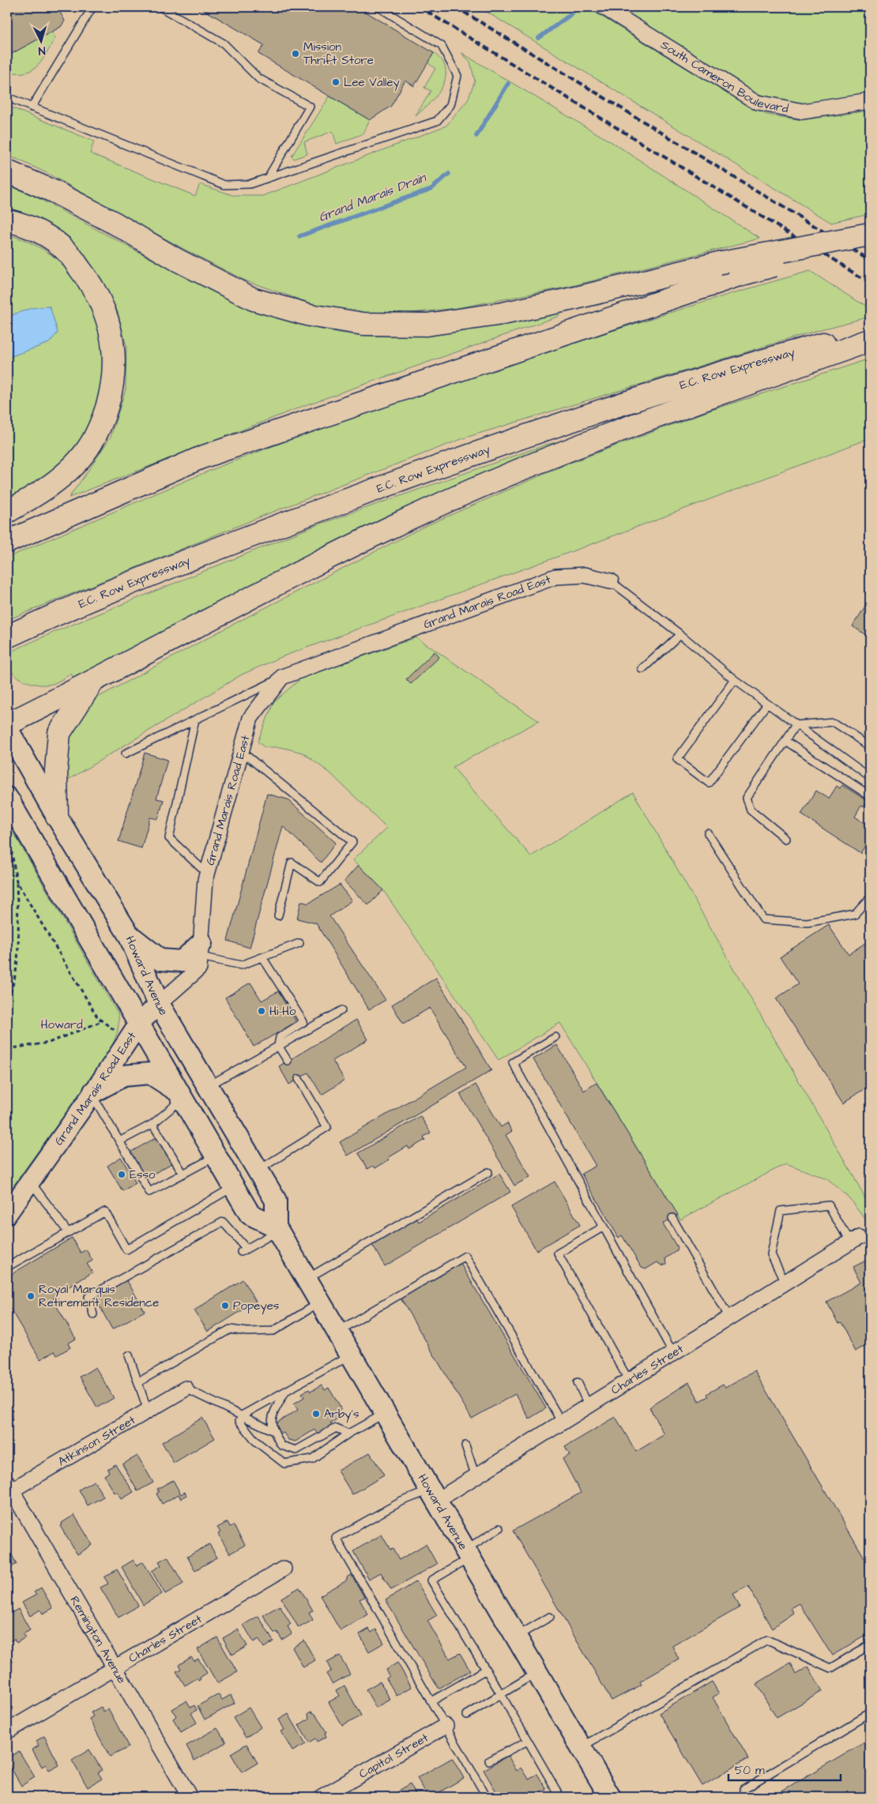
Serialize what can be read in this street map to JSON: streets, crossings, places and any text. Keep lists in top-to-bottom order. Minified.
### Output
{"streets":{"highway":["E.C. Row Expressway"],"main road":["Howard Avenue"],"street":["South Cameron Boulevard","Grand Marais Road East","Charles Street","Atkinson Street","Remington Avenue","Capitol Street"]},"crossings":[["Grand Marais Road East","Howard Avenue"],["Howard Avenue","Charles Street"],["Charles Street","Remington Avenue"],["Atkinson Street","Remington Avenue"]],"water":["Grand Marais Drain"],"parks":["Howard"],"places":["Mission Thrift Store","Lee Valley","Hi-Ho","Esso","Royal Marquis Retirement Residence","Popeyes","Arby's"],"scale_bar":"50 m","north":"bottom"}
